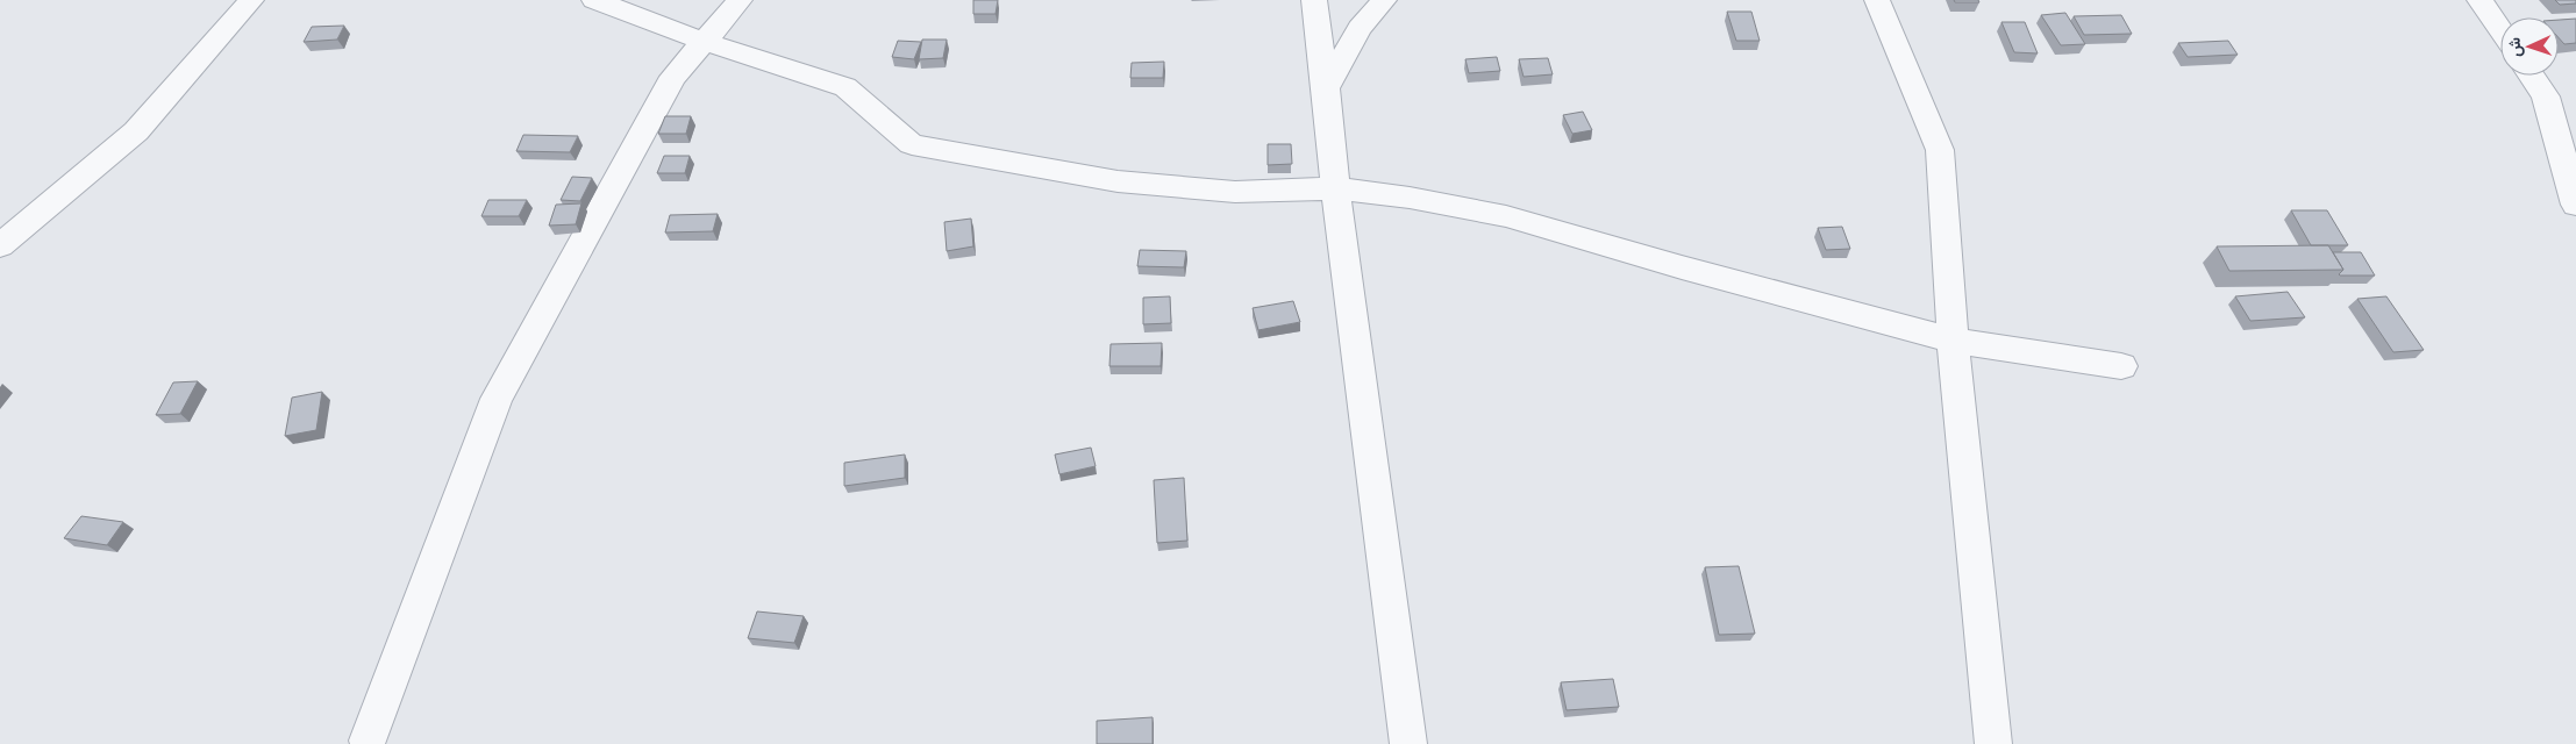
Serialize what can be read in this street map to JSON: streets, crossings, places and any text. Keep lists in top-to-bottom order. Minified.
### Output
{"north":"left"}
